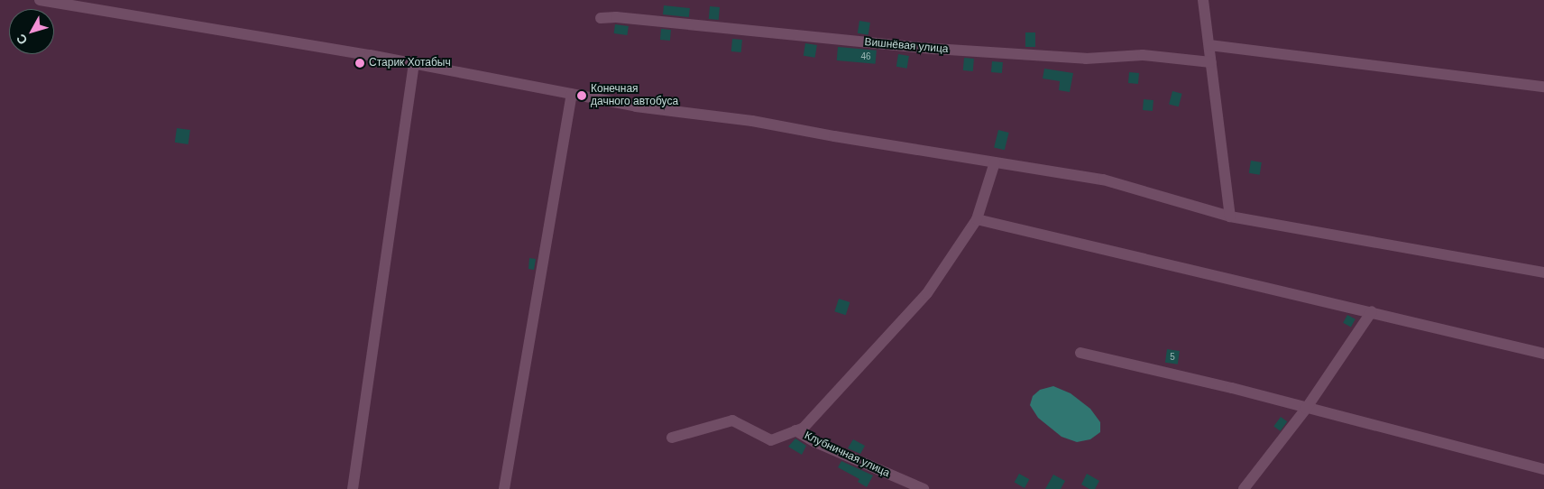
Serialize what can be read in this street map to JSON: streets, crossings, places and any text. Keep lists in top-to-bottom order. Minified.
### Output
{"streets":{"street":["Вишнёвая улица","Клубничная улица"]},"places":["Старик Хотабыч","Конечная дачного автобуса"],"house_numbers":["46","5"],"north":"bottom left"}
